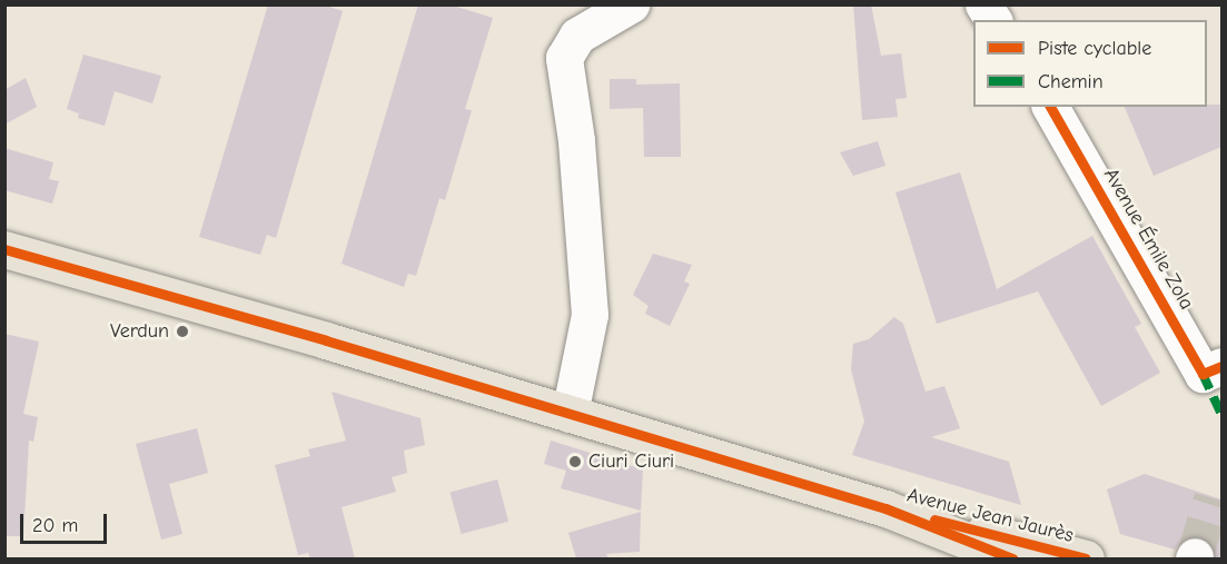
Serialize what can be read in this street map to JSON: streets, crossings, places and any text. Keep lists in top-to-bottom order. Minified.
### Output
{"streets":{"main road":["Avenue Jean Jaurès"],"street":["Avenue Émile Zola"]},"places":["Verdun","Ciuri Ciuri"],"legend":["Piste cyclable","Chemin"],"scale_bar":"20 m"}
